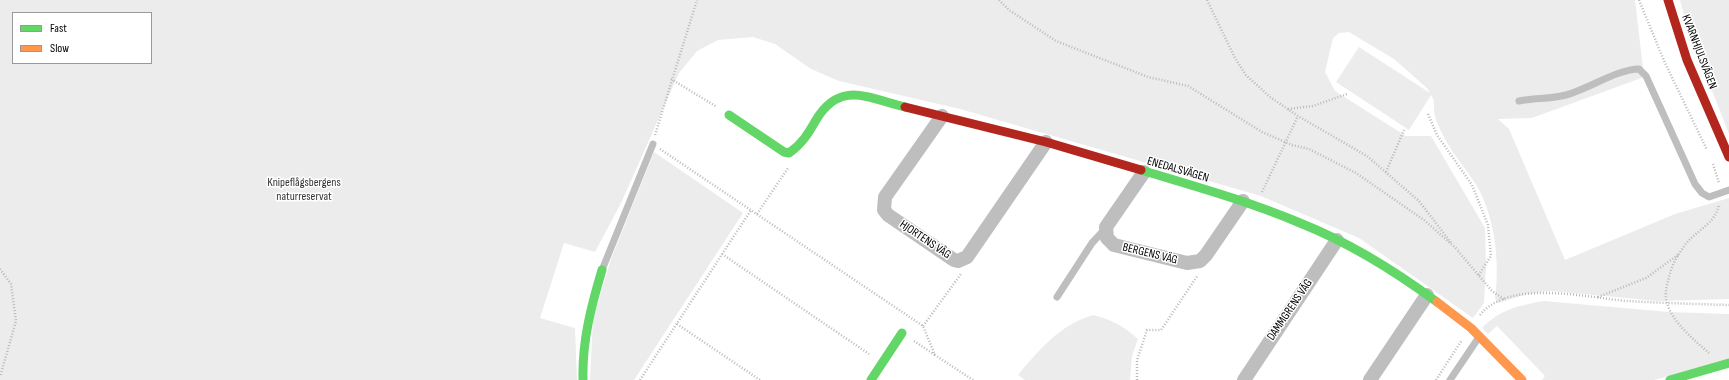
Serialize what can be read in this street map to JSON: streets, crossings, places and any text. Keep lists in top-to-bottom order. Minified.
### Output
{"streets":{"street":["KVARNHJULSVÄGEN","ENEDALSVÄGEN","HJORTENS VÄG","BERGENS VÄG","DAMMGRENS VÄG"]},"crossings":[["ENEDALSVÄGEN","HJORTENS VÄG"],["ENEDALSVÄGEN","DAMMGRENS VÄG"]],"parks":["Knipeflågsbergens naturreservat"],"legend":["Fast","Slow"]}
